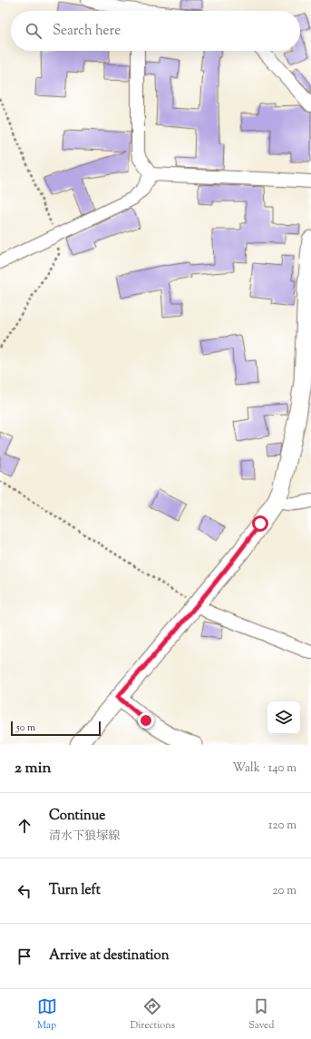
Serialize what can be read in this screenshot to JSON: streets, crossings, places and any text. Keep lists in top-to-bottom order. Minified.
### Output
{"scale_bar":"50 m","page":{"search":"Search here","scale":"50 m","heading":["2 min","Walk · 140 m"],"list":[["Continue","清水下狼塚線","120 m"],["Turn left","20 m"],"Arrive at destination"],"nav":["Map","Directions","Saved"]}}
